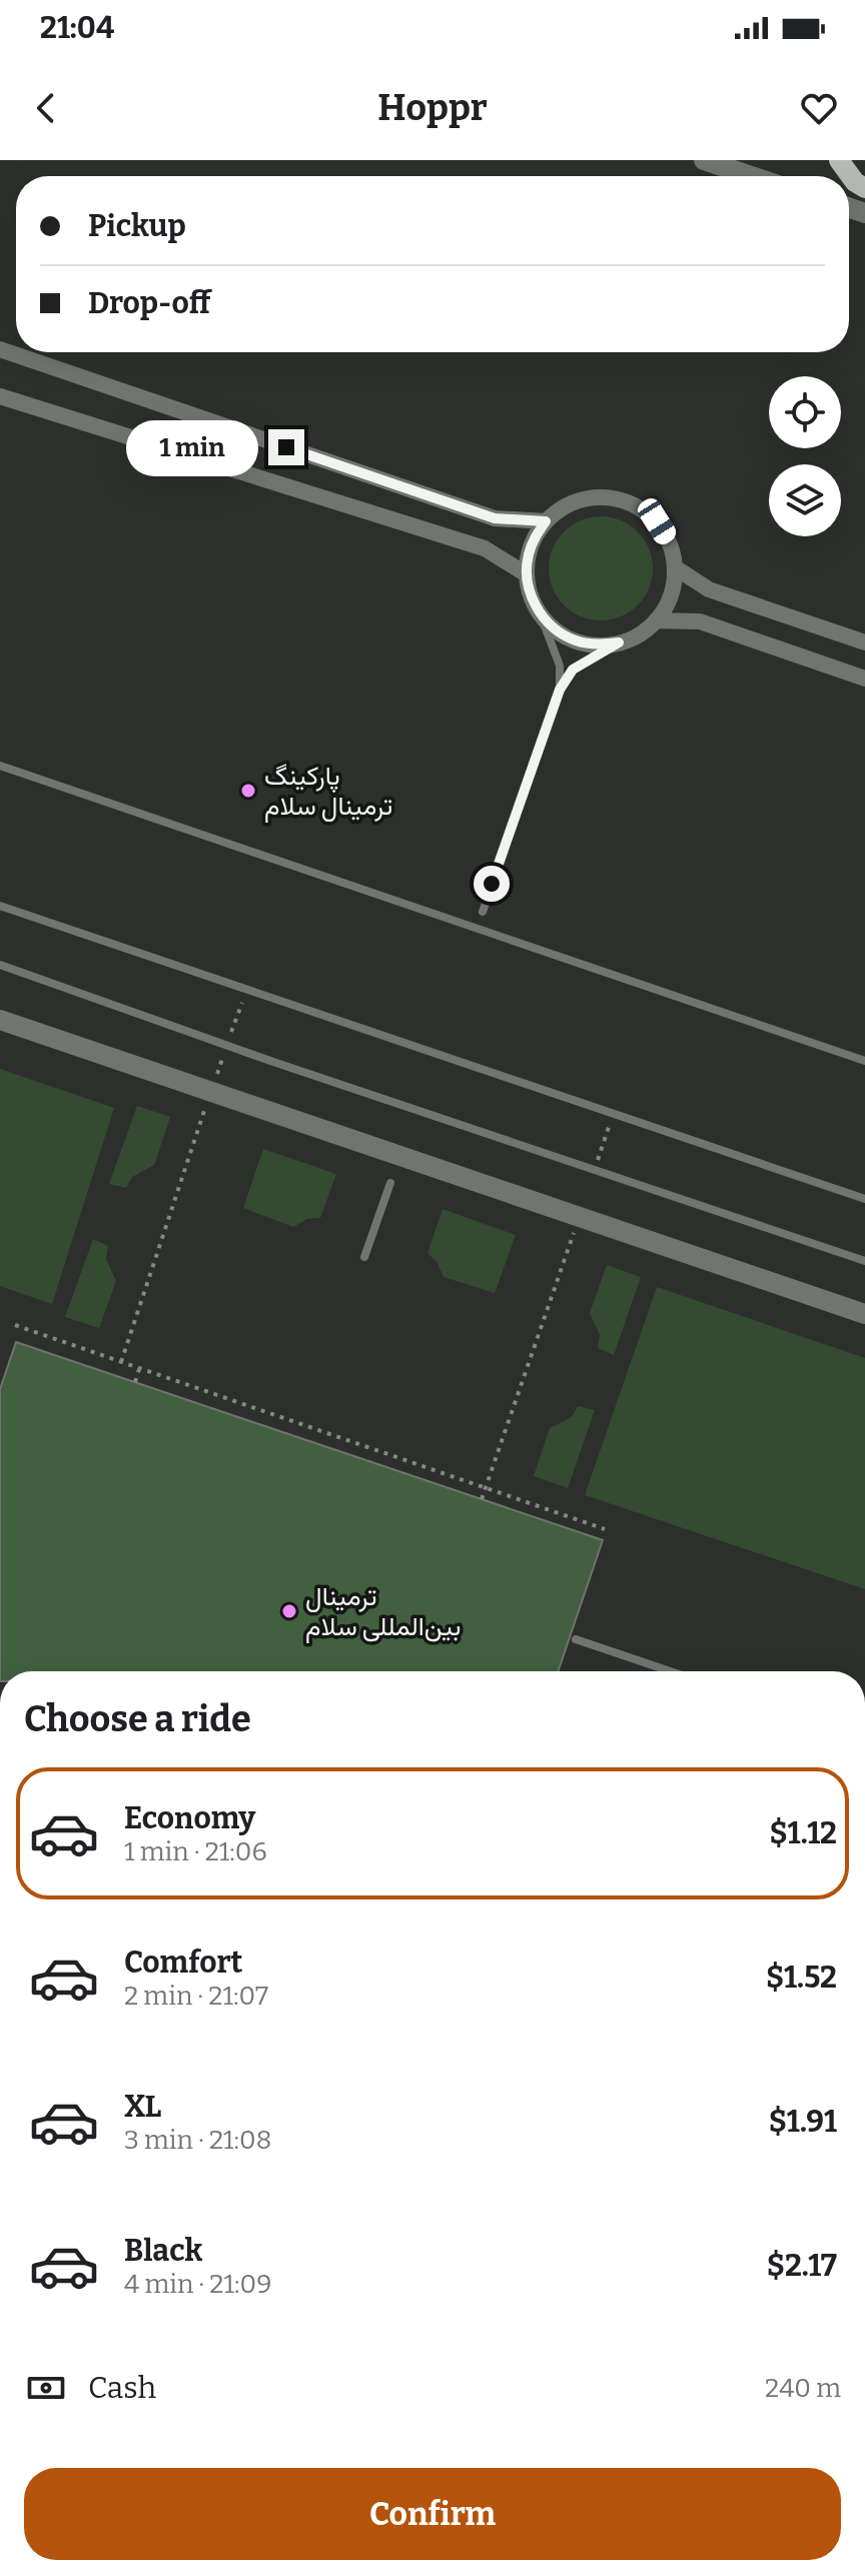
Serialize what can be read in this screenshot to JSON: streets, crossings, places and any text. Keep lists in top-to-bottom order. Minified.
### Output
{"places":["پارکینگ ترمینال سلام","ترمینال بین‌المللی سلام"],"page":{"status":"21:04","header":"Hoppr","banner":["Pickup","Drop-off"],"bubble":"1 min","heading":"Choose a ride","list":[{"name":"Economy","note":"1 min · 21:06","value":"$1.12"},{"name":"Comfort","note":"2 min · 21:07","value":"$1.52"},{"name":"XL","note":"3 min · 21:08","value":"$1.91"},{"name":"Black","note":"4 min · 21:09","value":"$2.17"}],"pay":["Cash","240 m"],"buttons":"Confirm"}}
